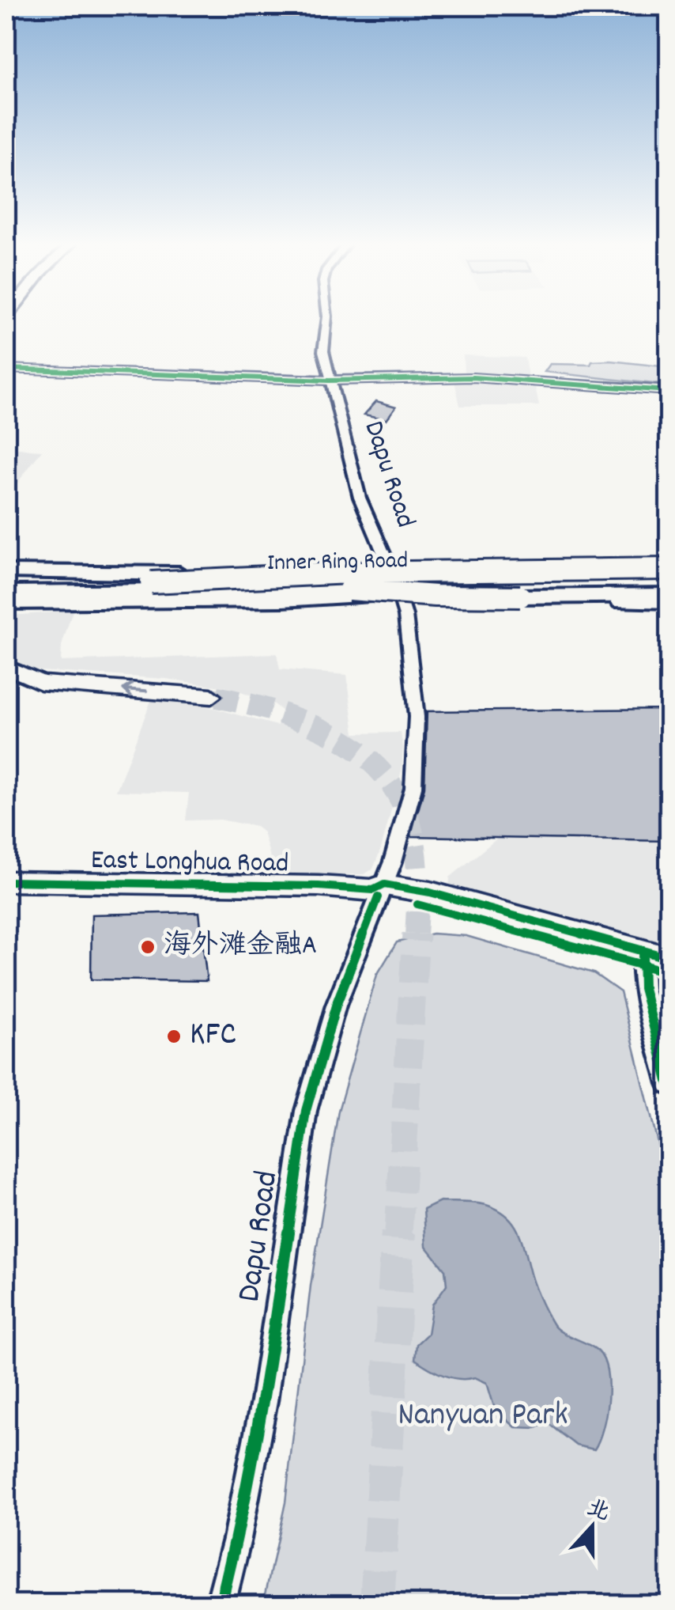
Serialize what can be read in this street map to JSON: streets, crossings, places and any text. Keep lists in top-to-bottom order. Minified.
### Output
{"streets":{"main road":["Inner Ring Road","East Longhua Road"],"street":["Dapu Road"]},"crossings":[["Dapu Road","East Longhua Road"]],"parks":["Nanyuan Park"],"places":["海外滩金融A","KFC"],"north":"top"}
